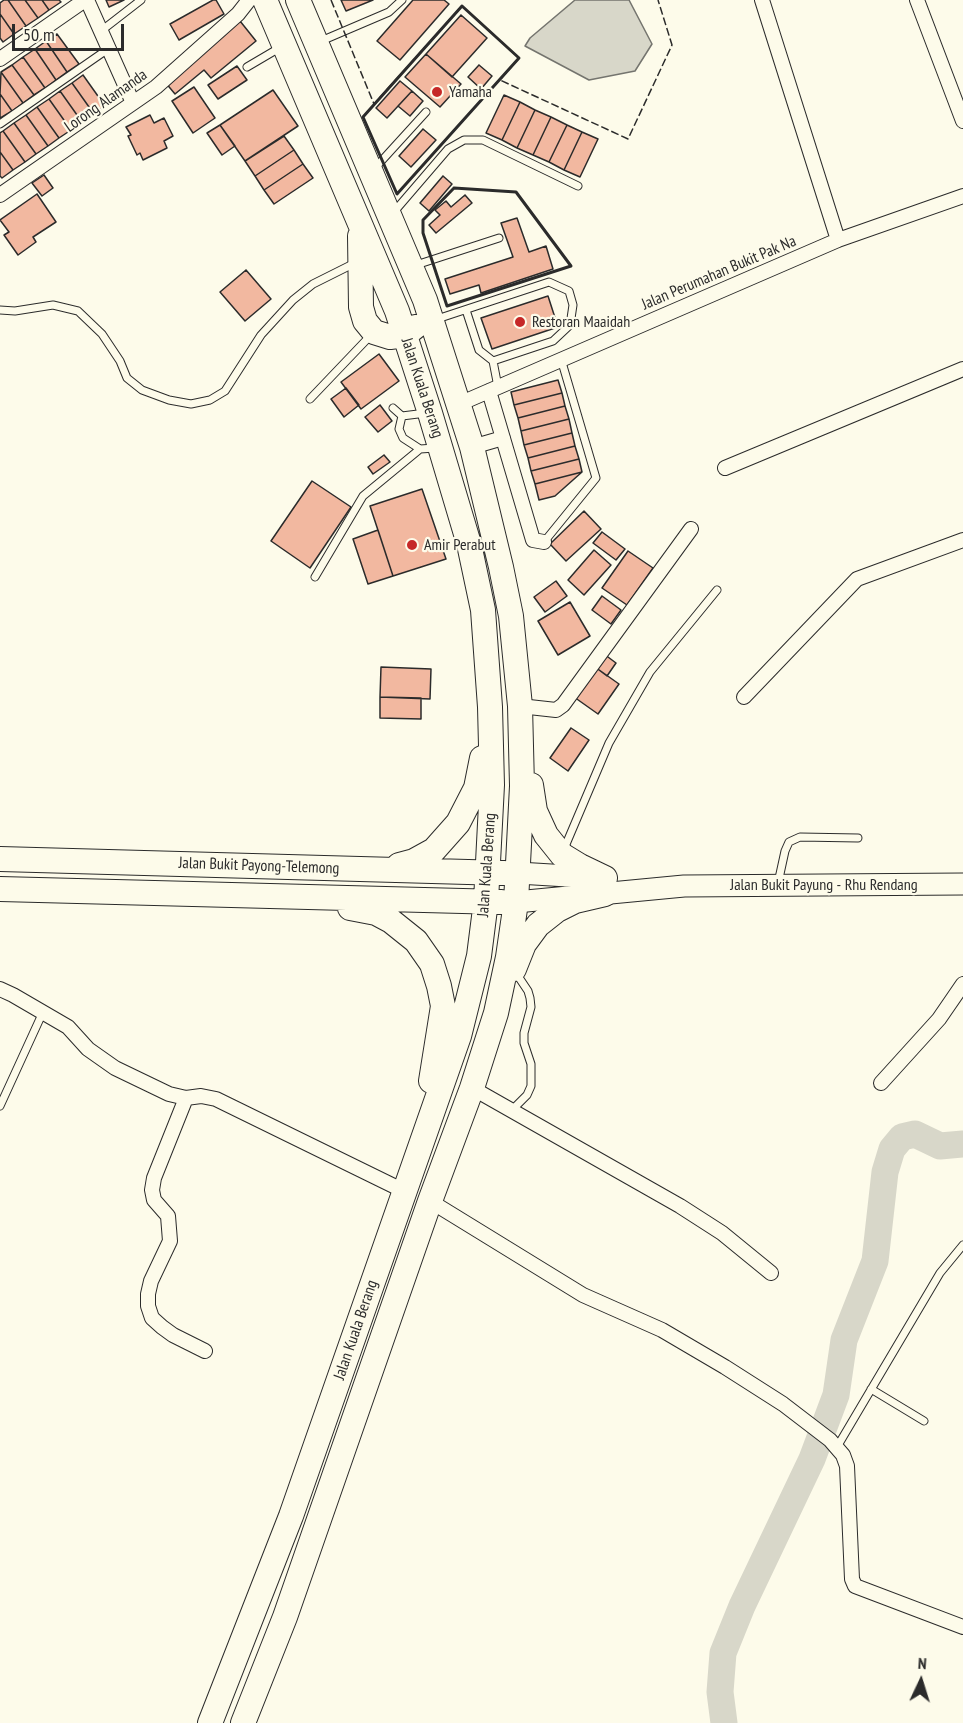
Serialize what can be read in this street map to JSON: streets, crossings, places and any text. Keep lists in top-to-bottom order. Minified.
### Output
{"streets":{"highway":["Jalan Kuala Berang","Jalan Bukit Payong-Telemong"],"main road":["Jalan Bukit Payung - Rhu Rendang"],"street":["Lorong Alamanda","Jalan Perumahan Bukit Pak Na"]},"crossings":[["Jalan Perumahan Bukit Pak Na","Jalan Kuala Berang"],["Jalan Kuala Berang","Jalan Bukit Payong-Telemong"]],"places":["Yamaha","Restoran Maaidah","Amir Perabut"],"scale_bar":"50 m","north":"top"}
